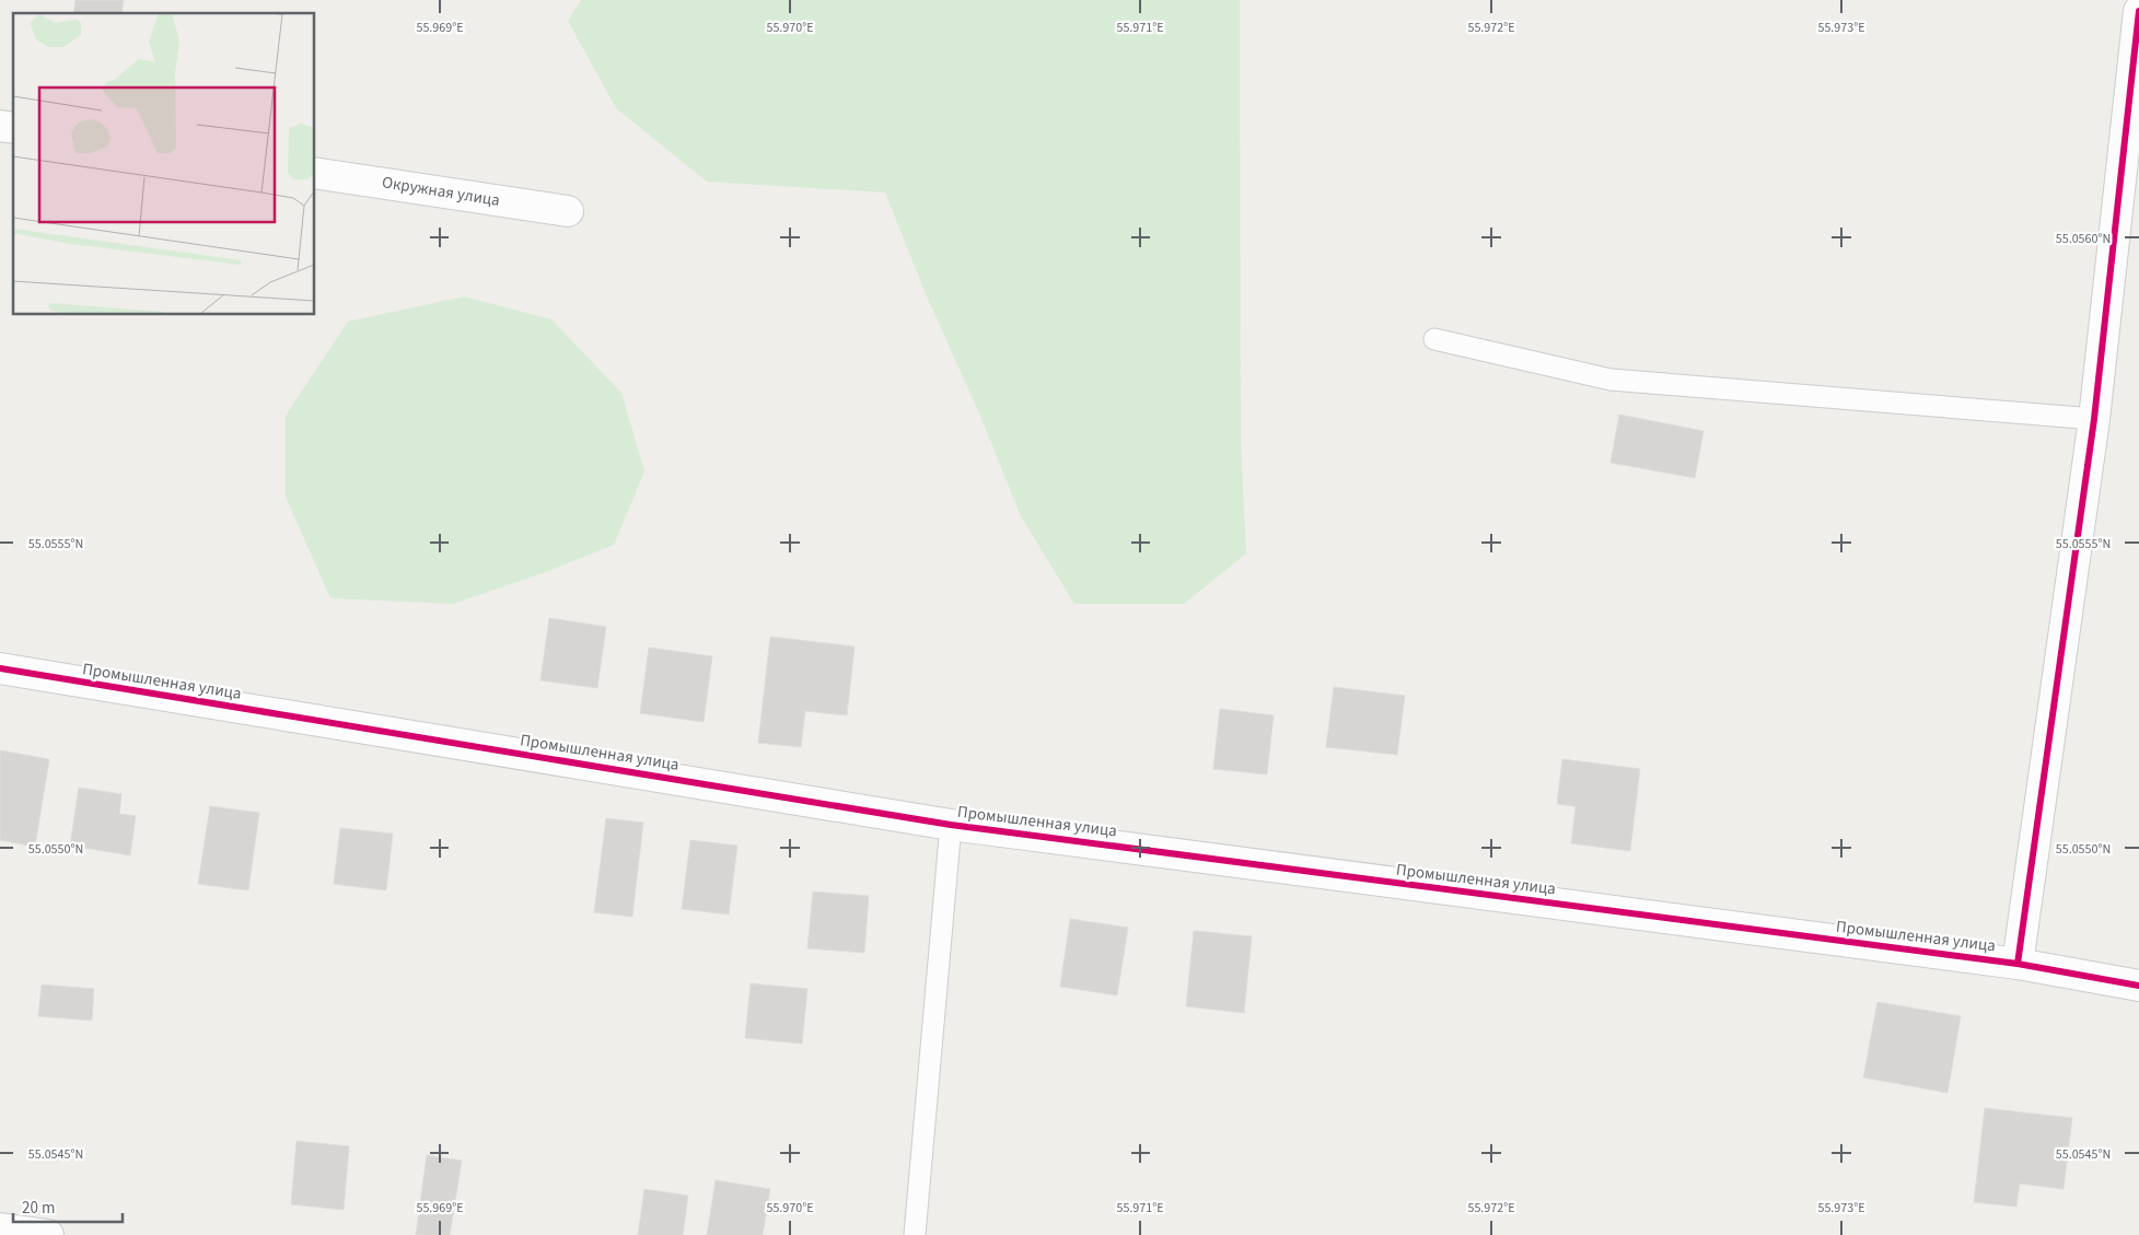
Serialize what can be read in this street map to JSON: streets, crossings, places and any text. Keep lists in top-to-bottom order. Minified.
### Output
{"streets":{"street":["Окружная улица","Промышленная улица"]},"scale_bar":"20 m","coordinates":["55.969°E","55.970°E","55.971°E","55.972°E","55.973°E","55.0560°N","55.0555°N","55.0550°N","55.0545°N"]}
